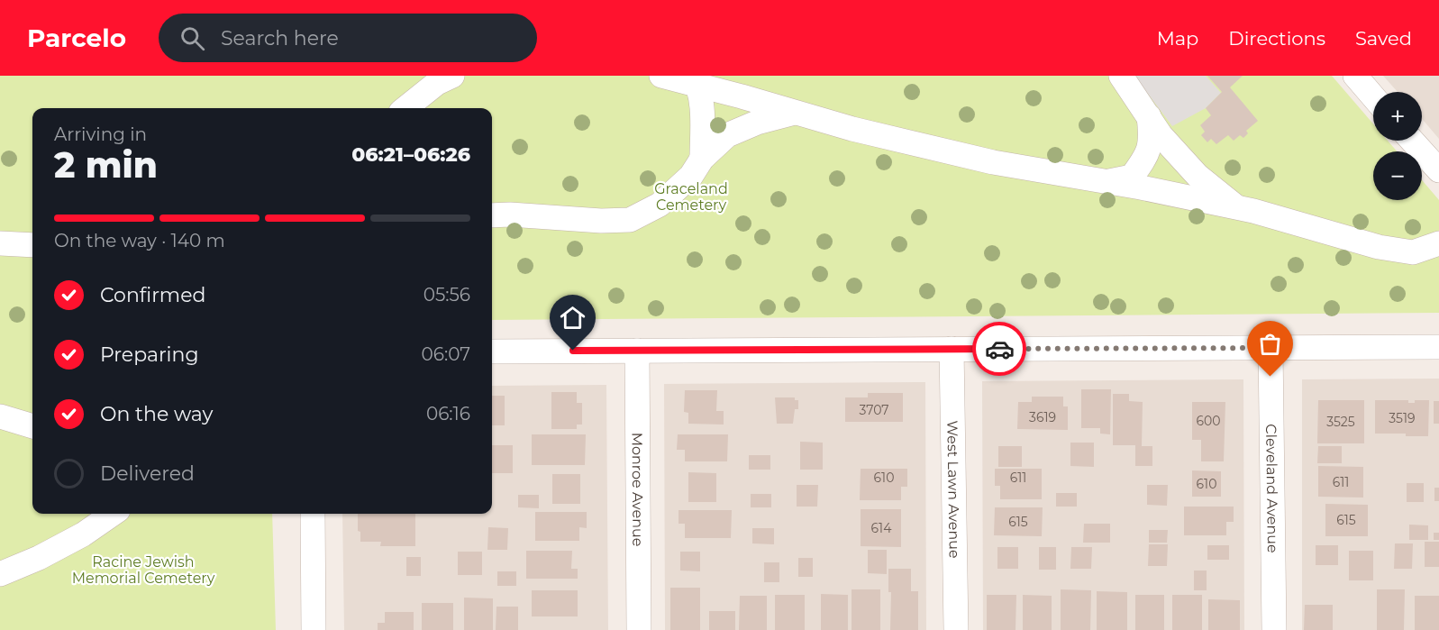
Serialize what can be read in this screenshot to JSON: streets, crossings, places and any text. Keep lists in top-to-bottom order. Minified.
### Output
{"streets":{"street":["Cleveland Avenue","West Lawn Avenue","Monroe Avenue"]},"parks":["Graceland Cemetery","Racine Jewish Memorial Cemetery"],"house_numbers":["3707","3619","3519","600","3525","610","611","611","610","615","615","614"],"page":{"header":"Parcelo","search":"Search here","nav":["Map","Directions","Saved"],"map_buttons":["+","−"],"heading":["2 min","Arriving in","06:21–06:26"],"bar":"On the way · 140 m","list":[["Confirmed","05:56"],["Preparing","06:07"],["On the way","06:16"],"Delivered"]}}
